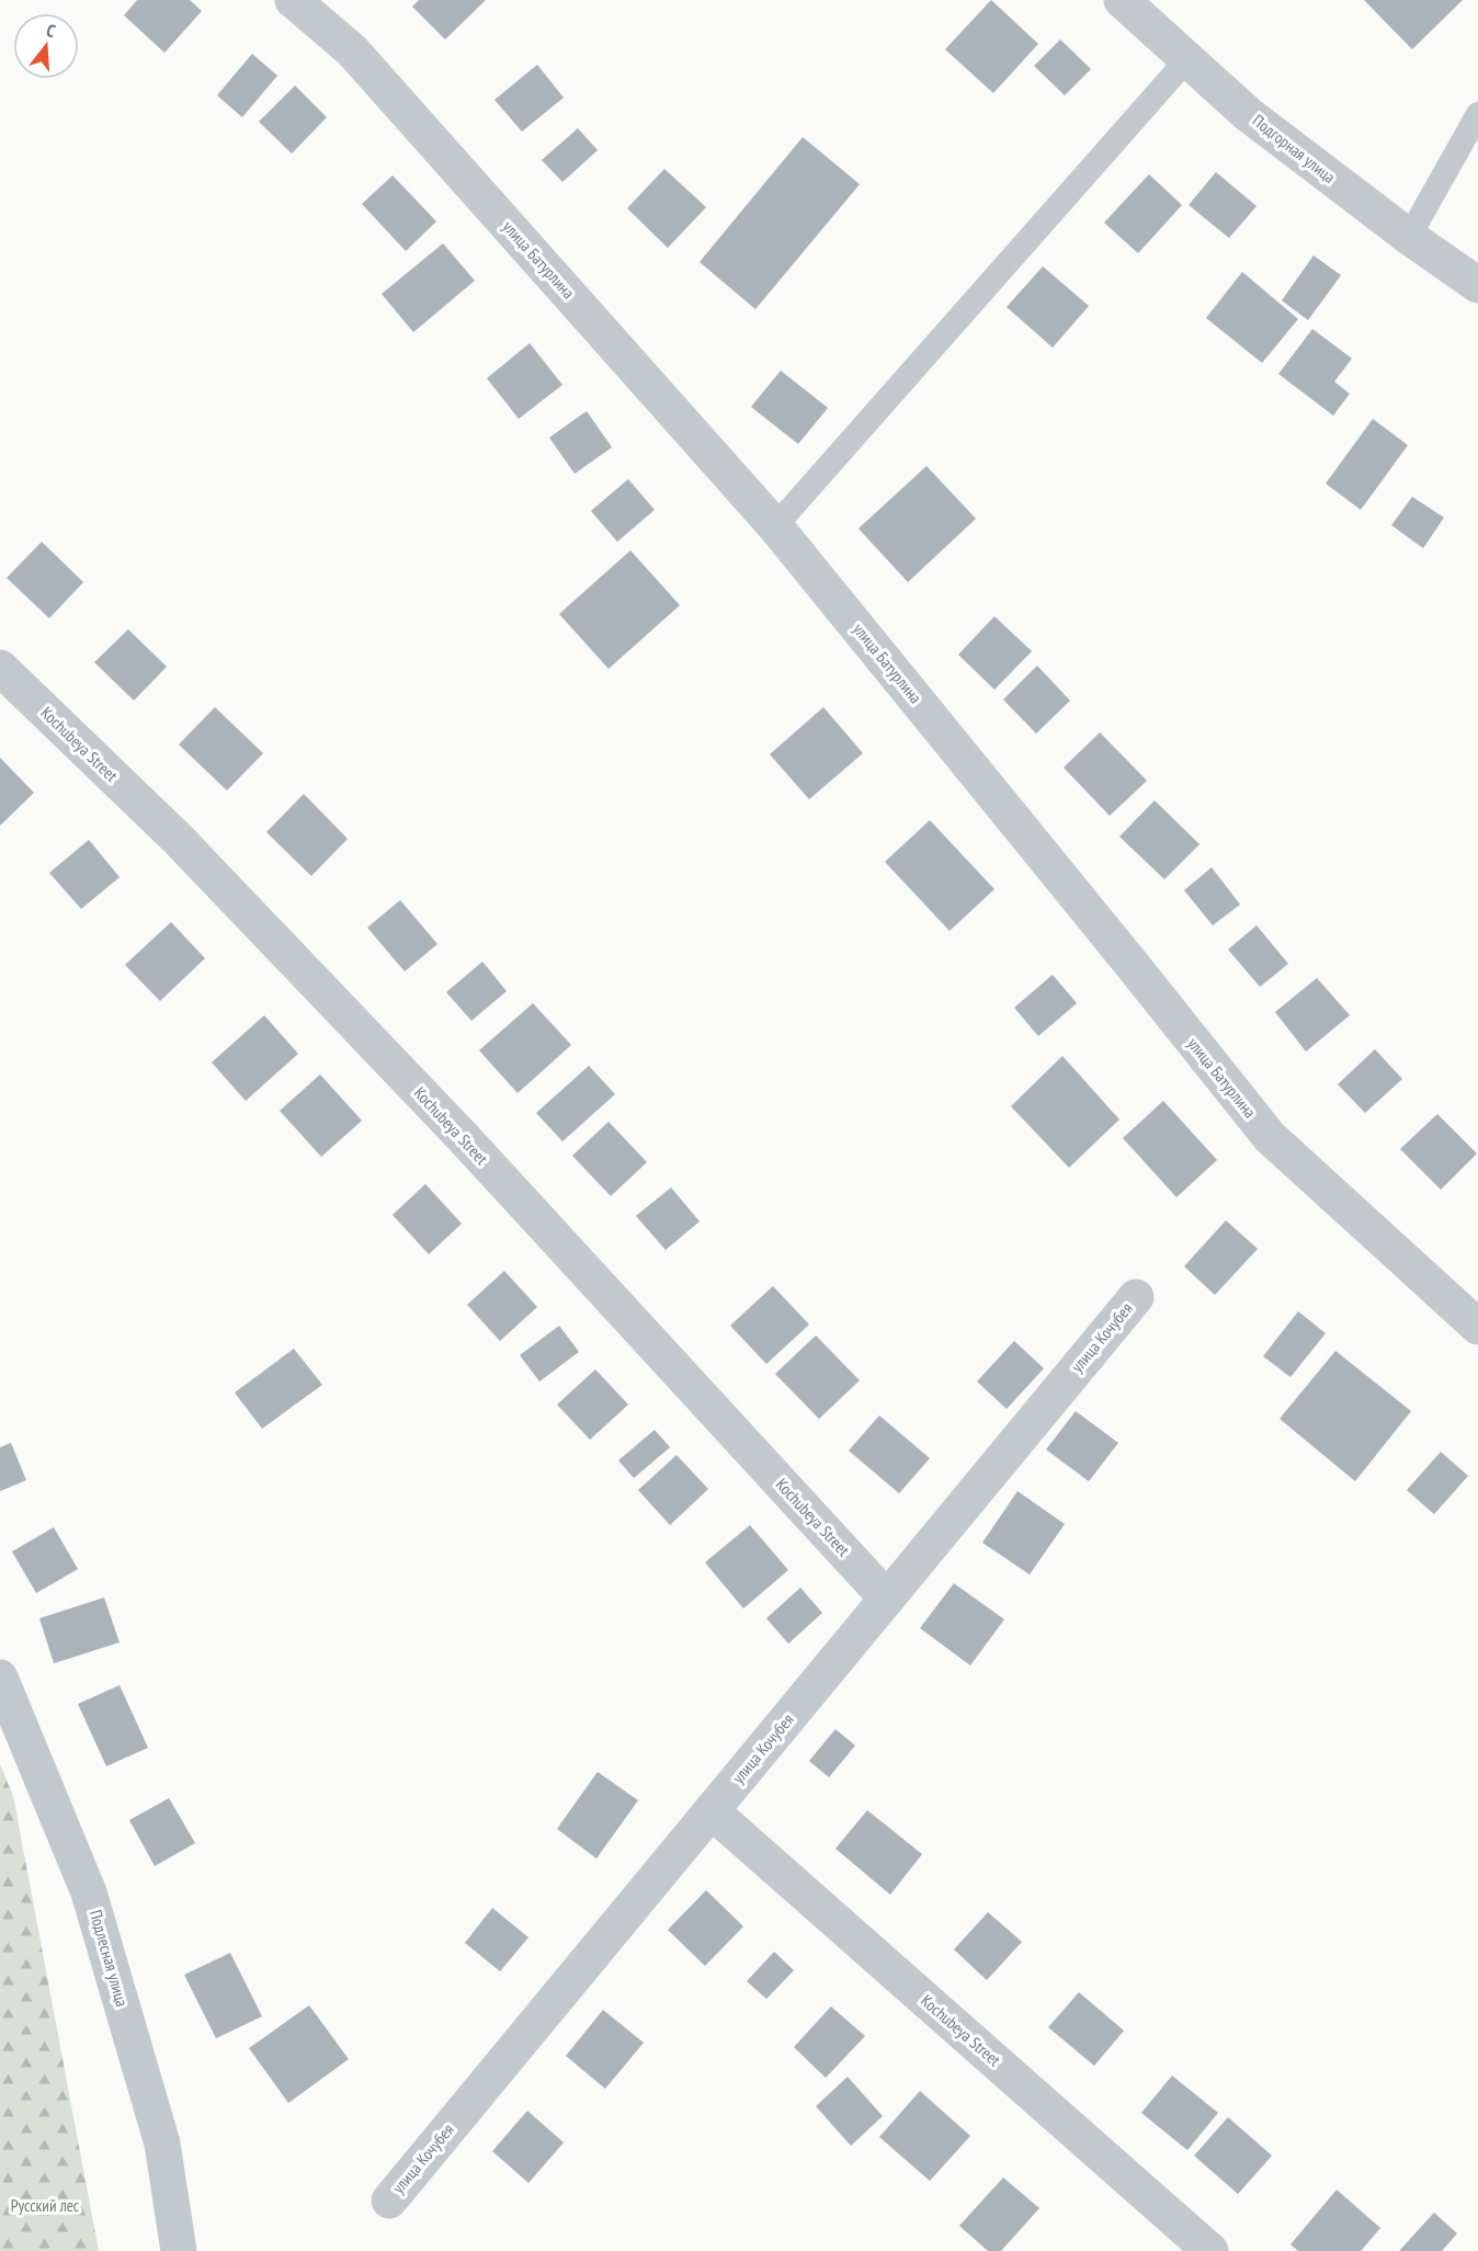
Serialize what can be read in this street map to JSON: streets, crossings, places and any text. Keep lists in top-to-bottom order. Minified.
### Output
{"streets":{"street":["Подгорная улица","улица Батурлина","Kochubeya Street","улица Кочубея","Подлесная улица"]},"crossings":[["Kochubeya Street","улица Кочубея"]],"parks":["Русский лес"],"north":"top"}
